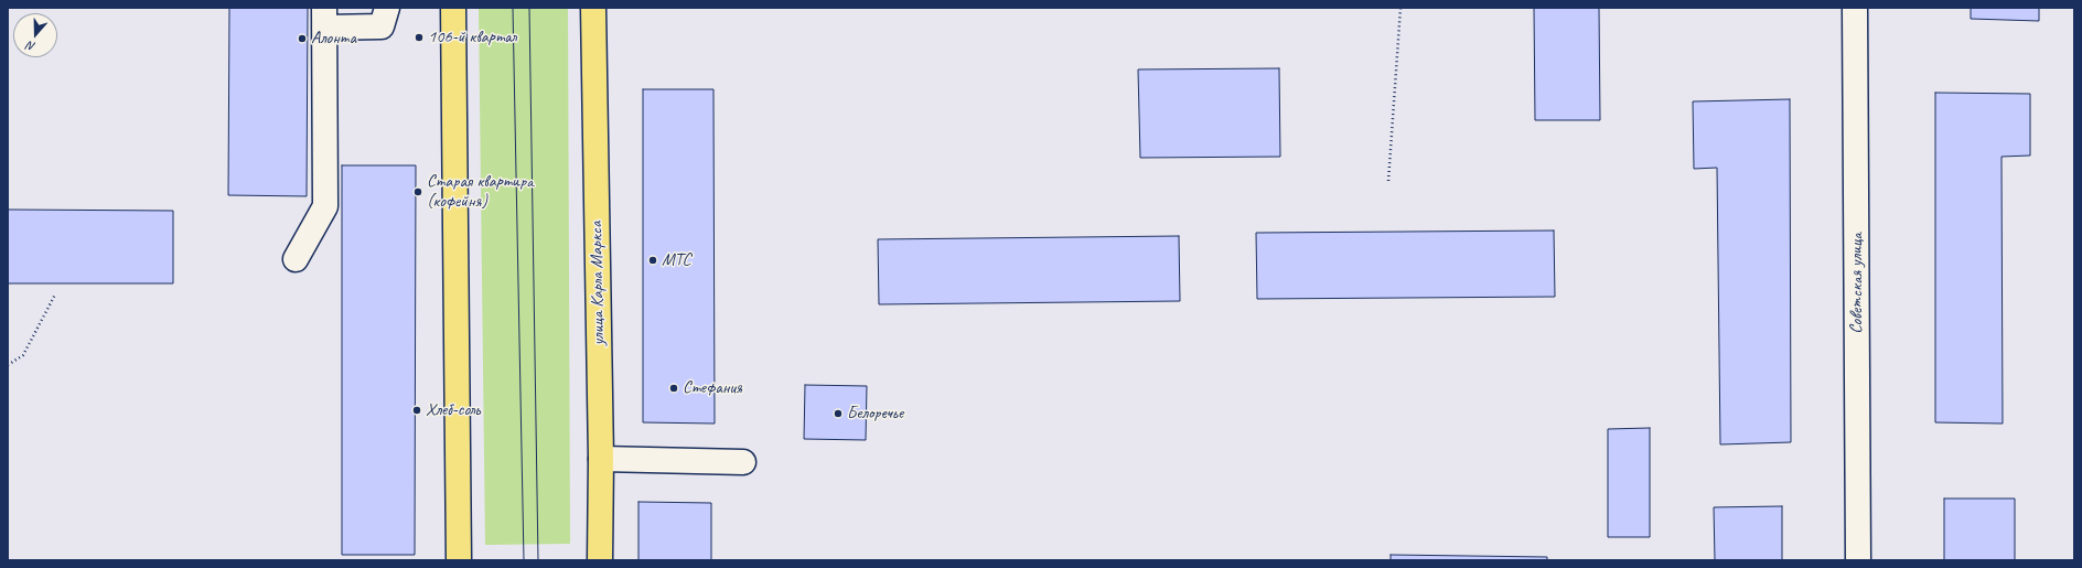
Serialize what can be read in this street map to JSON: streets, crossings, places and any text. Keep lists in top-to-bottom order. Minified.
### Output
{"streets":{"main road":["улица Карла Маркса"],"street":["Советская улица"]},"places":["106-й квартал","Алонта","Старая квартира (кофейня)","МТС","Стефания","Хлеб-соль","Белоречье"],"north":"bottom"}
